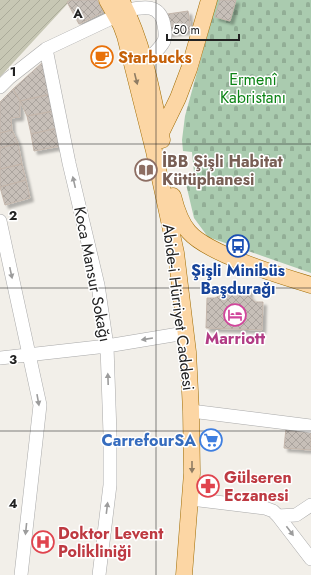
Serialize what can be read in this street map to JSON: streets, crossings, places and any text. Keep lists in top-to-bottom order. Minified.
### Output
{"streets":{"main road":["Abide-i Hürriyet Caddesi"],"street":["Koca Mansur Sokağı"]},"parks":["Ermenî Kabristanı"],"places":{"cafe":["Starbucks"],"library":["İBB Şişli Habitat Kütüphanesi"],"bus stop":["Şişli Minibüs Başdurağı"],"hotel":["Marriott"],"supermarket":["CarrefourSA"],"pharmacy":["Gülseren Eczanesi"],"hospital":["Doktor Levent Polikliniği"]},"scale_bar":"50 m","grid":{"columns":["A"],"rows":["1","2","3","4"]}}
